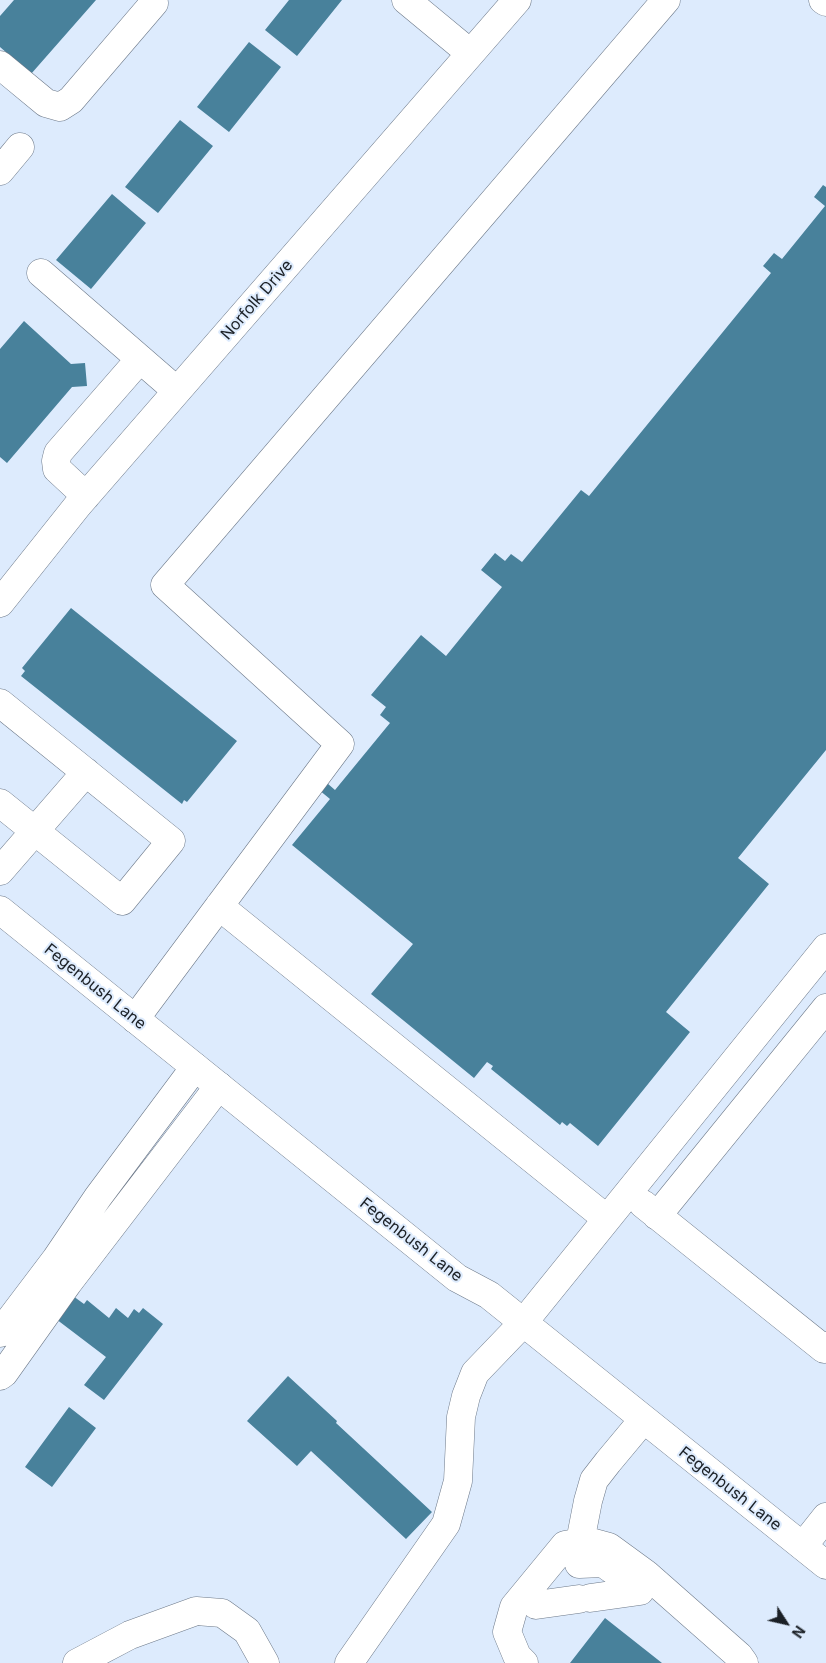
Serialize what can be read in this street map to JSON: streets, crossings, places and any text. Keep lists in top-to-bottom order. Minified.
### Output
{"streets":{"main road":["Norfolk Drive","Fegenbush Lane"]},"north":"bottom right"}
